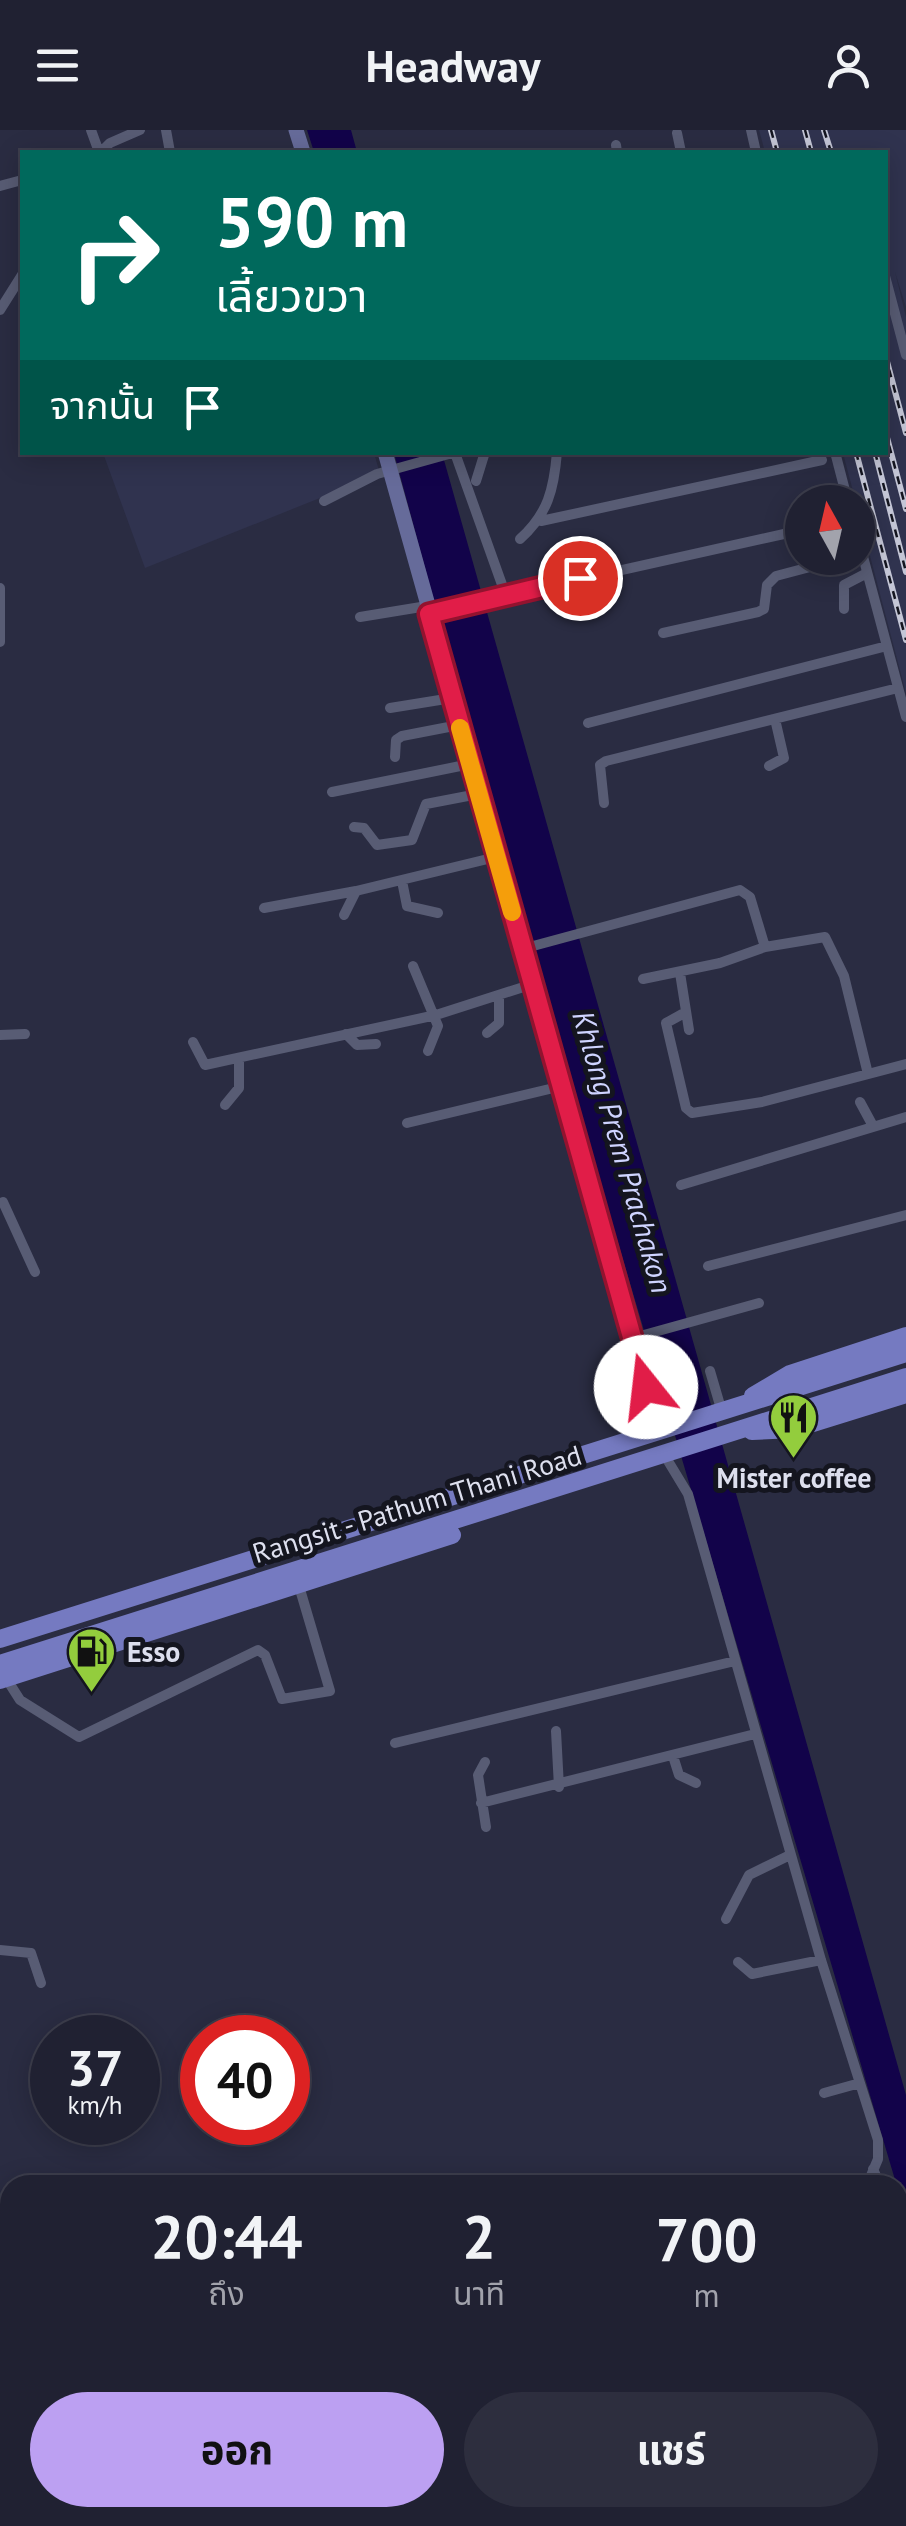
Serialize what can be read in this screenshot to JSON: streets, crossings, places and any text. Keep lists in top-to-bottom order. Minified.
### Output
{"streets":{"main road":["Rangsit - Pathum Thani Road"]},"water":["Khlong Prem Prachakon"],"places":{"restaurant":["Mister coffee"],"fuel station":["Esso"]},"north":"top","page":{"header":"Headway","turn":["590 m","เลี้ยวขวา"],"then":"จากนั้น","speed":"37 km/h","limit":"40","eta":["20:44","ถึง","2","นาที","700","m"],"buttons":["ออก","แชร์"]}}
